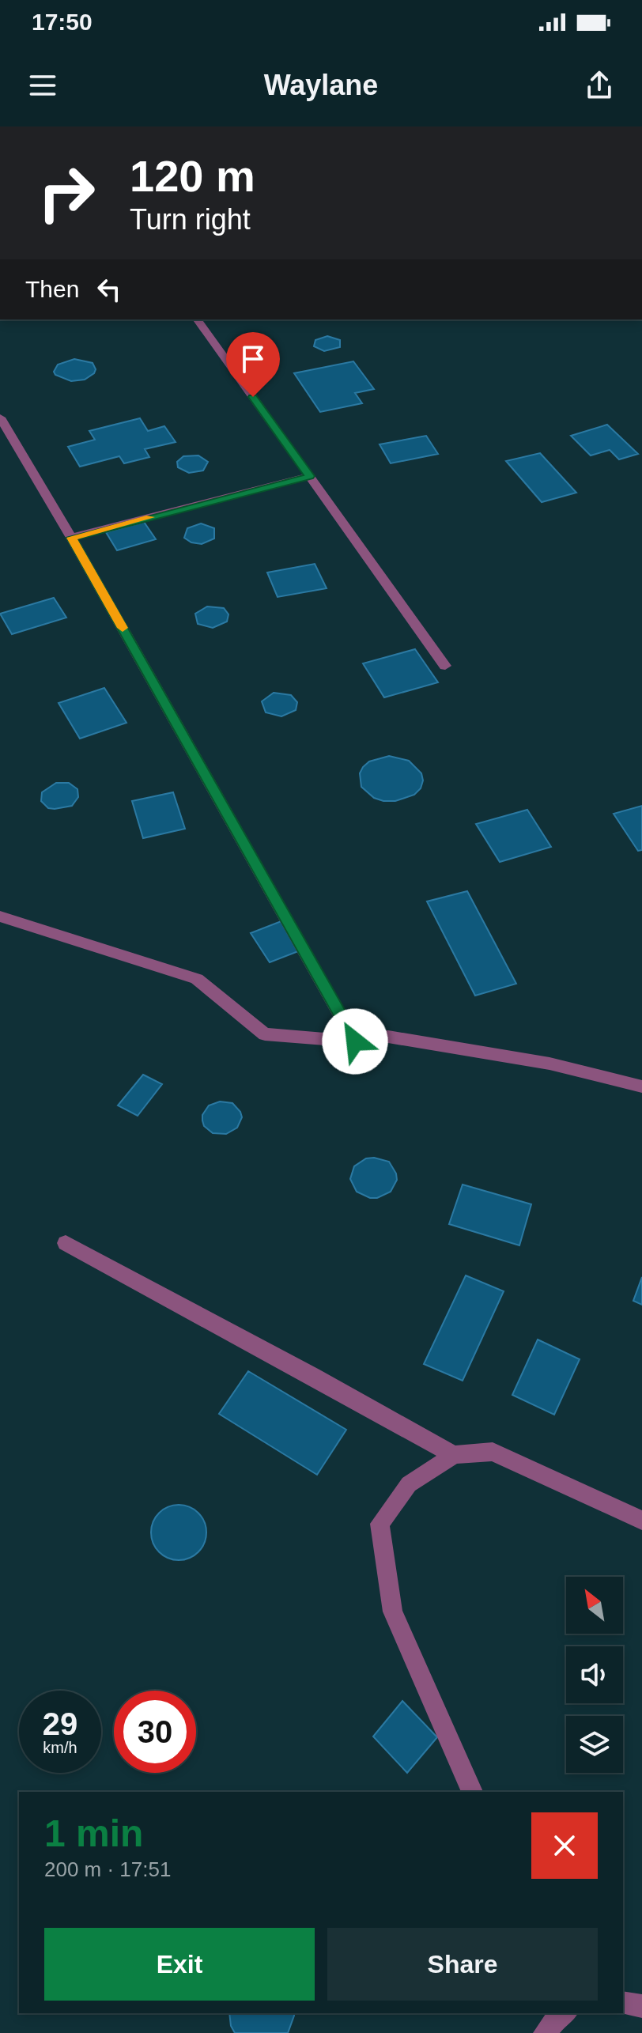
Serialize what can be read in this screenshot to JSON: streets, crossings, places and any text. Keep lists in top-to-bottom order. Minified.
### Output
{"north":"top left","page":{"status":"17:50","header":"Waylane","turn":["120 m","Turn right"],"then":"Then","speed":"29 km/h","limit":"30","heading":["1 min","200 m · 17:51"],"buttons":["Exit","Share"]}}
